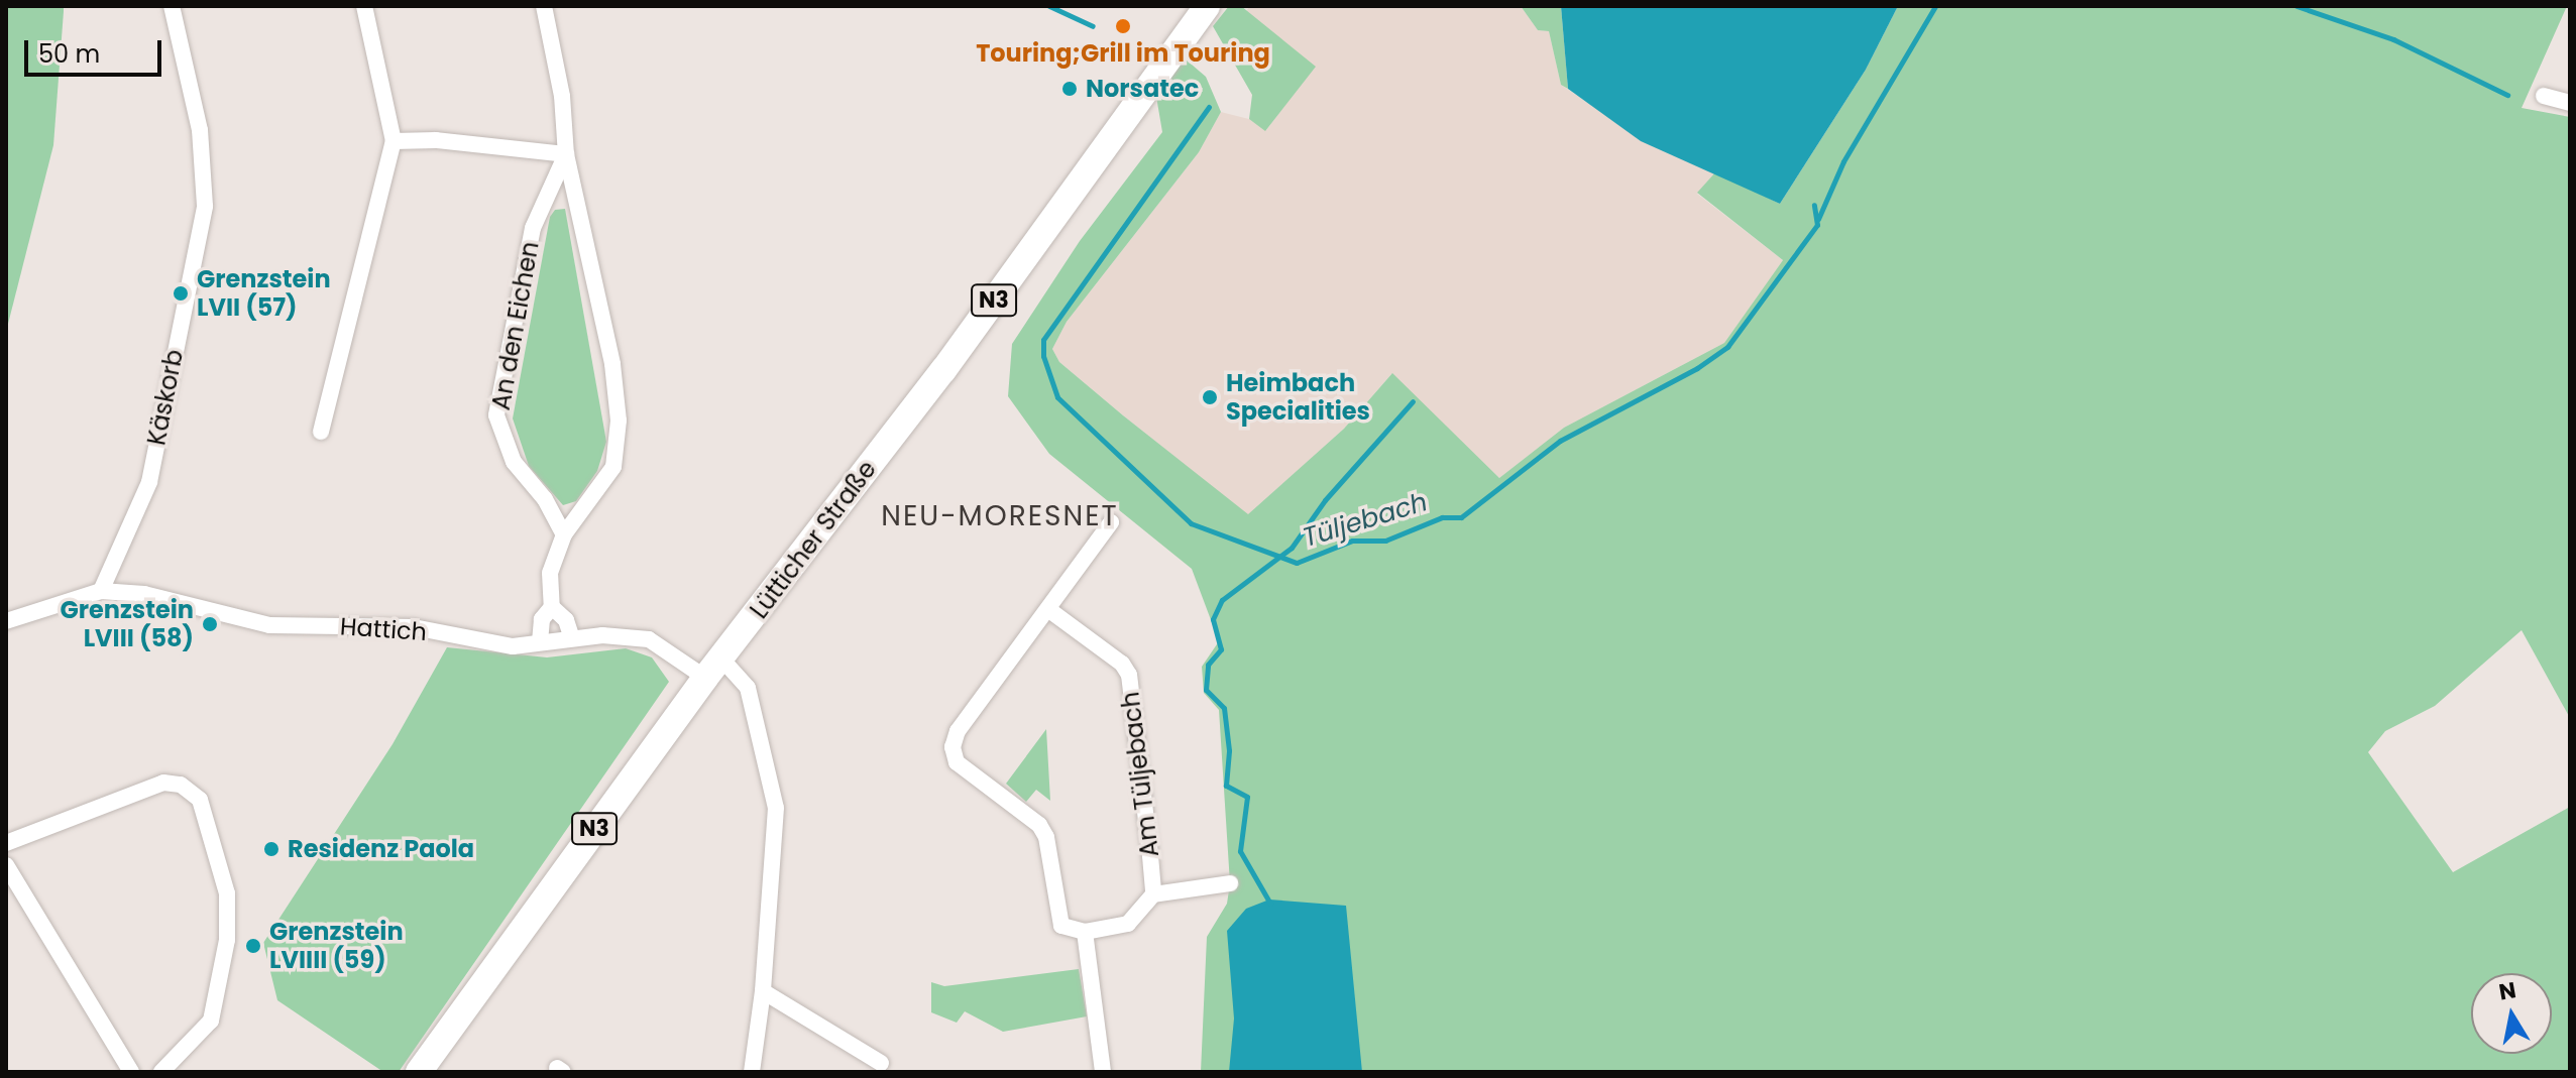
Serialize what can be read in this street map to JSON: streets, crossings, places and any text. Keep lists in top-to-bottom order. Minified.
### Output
{"streets":{"main road":["N3","Lütticher Straße"],"street":["An den Eichen","Käskorb","Hattich","Am Tüljebach"]},"crossings":[["An den Eichen","Hattich"],["Käskorb","Hattich"],["Lütticher Straße","Hattich"]],"districts":["NEU-MORESNET"],"water":["Tüljebach"],"places":["Touring;Grill im Touring","Norsatec","Grenzstein LVII (57)","Heimbach Specialities","Grenzstein LVIII (58)","Residenz Paola","Grenzstein LVIIII (59)"],"scale_bar":"50 m","north":"top"}
